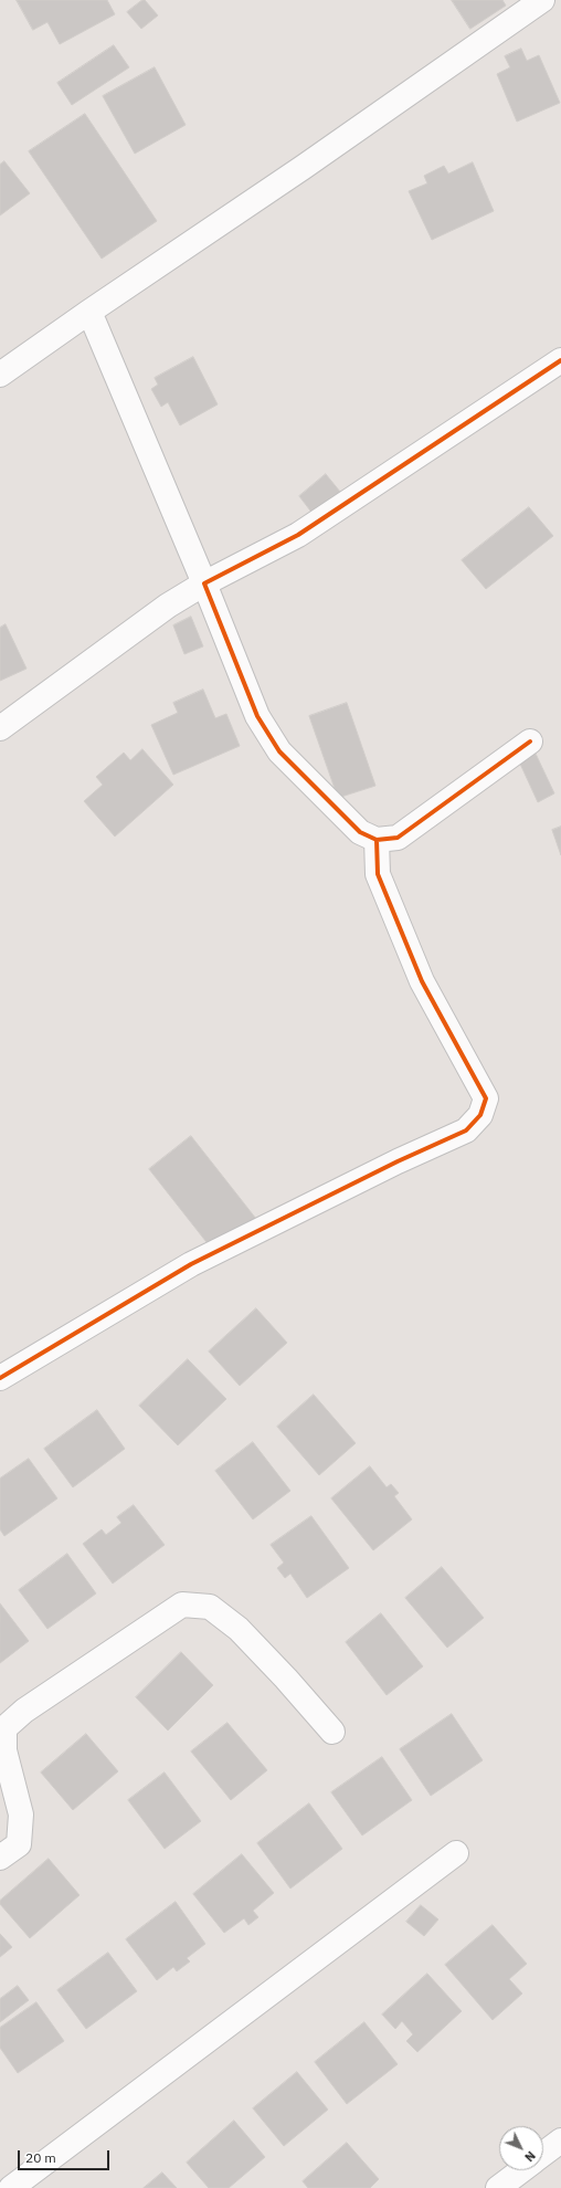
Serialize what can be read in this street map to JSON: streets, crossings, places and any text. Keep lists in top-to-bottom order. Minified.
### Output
{"scale_bar":"20 m","north":"bottom right"}
